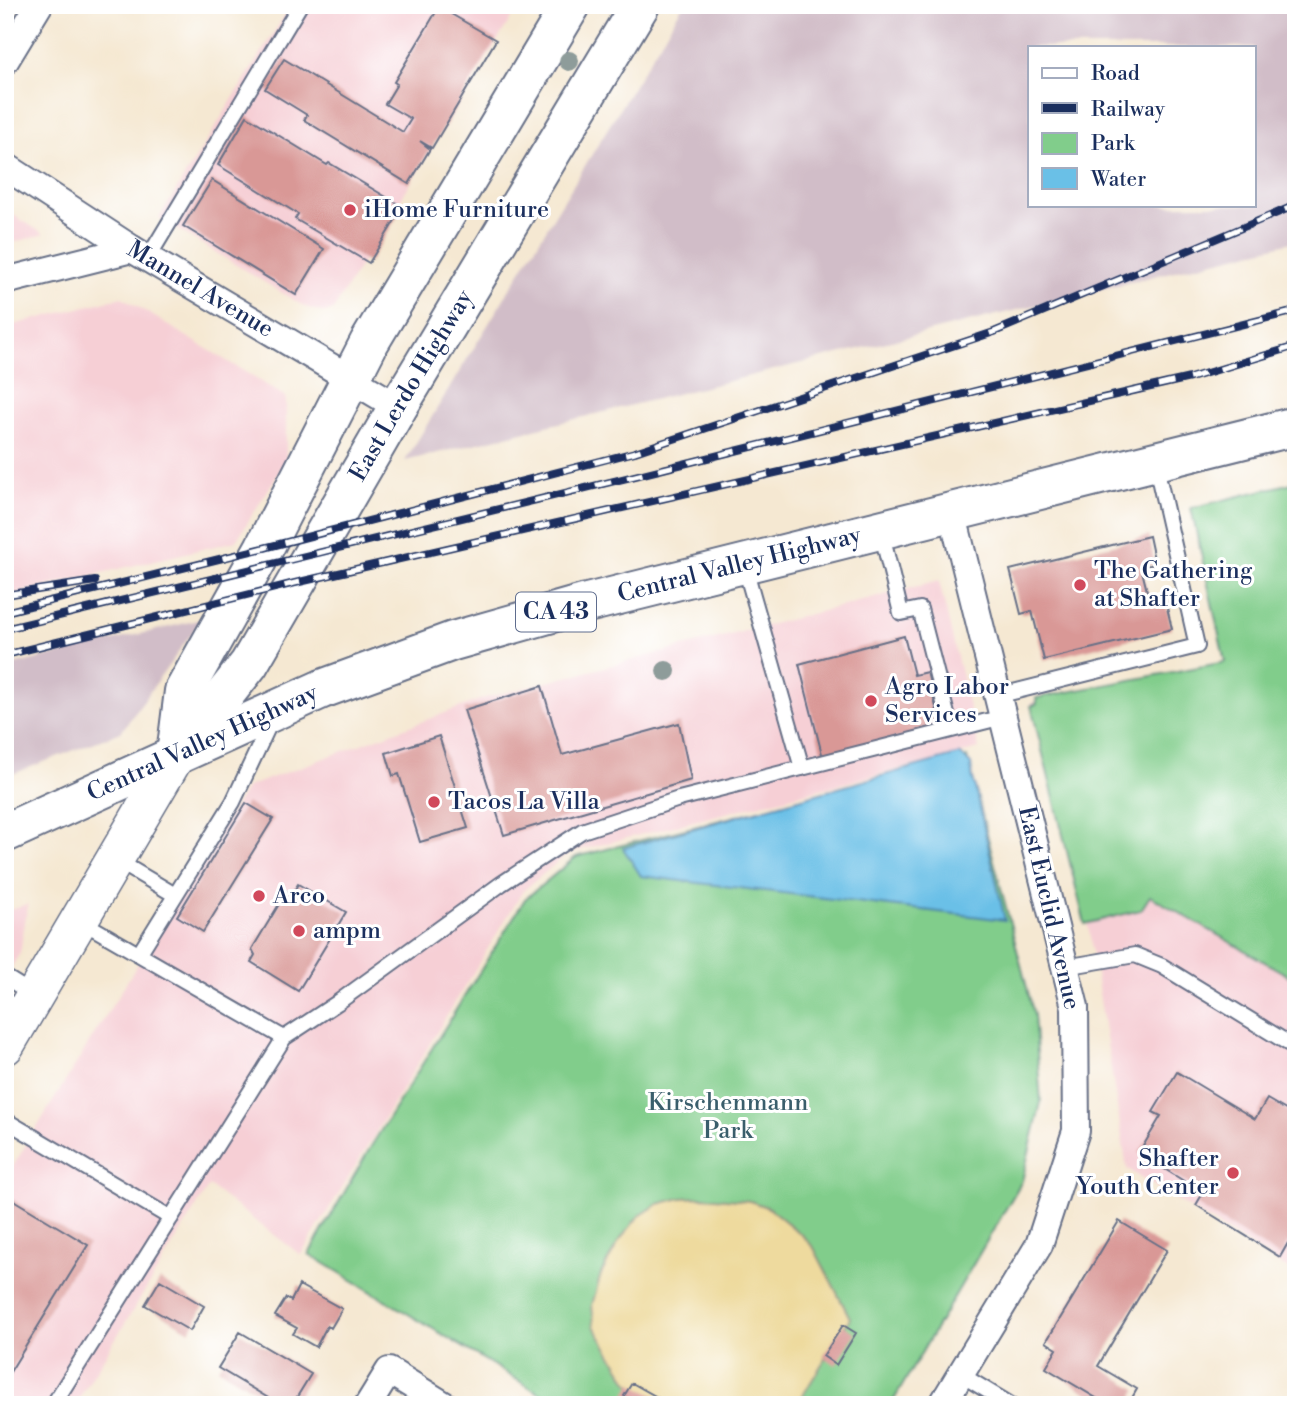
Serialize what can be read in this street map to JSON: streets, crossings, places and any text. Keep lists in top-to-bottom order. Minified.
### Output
{"streets":{"main road":["East Lerdo Highway","Central Valley Highway","CA 43"],"street":["Mannel Avenue","East Euclid Avenue"]},"crossings":[["Mannel Avenue","East Lerdo Highway"],["East Lerdo Highway","Central Valley Highway"],["Central Valley Highway","East Euclid Avenue"]],"parks":["Kirschenmann Park"],"places":["iHome Furniture","The Gathering at Shafter","Agro Labor Services","Tacos La Villa","Arco","ampm","Shafter Youth Center"],"legend":["Road","Railway","Park","Water"]}
